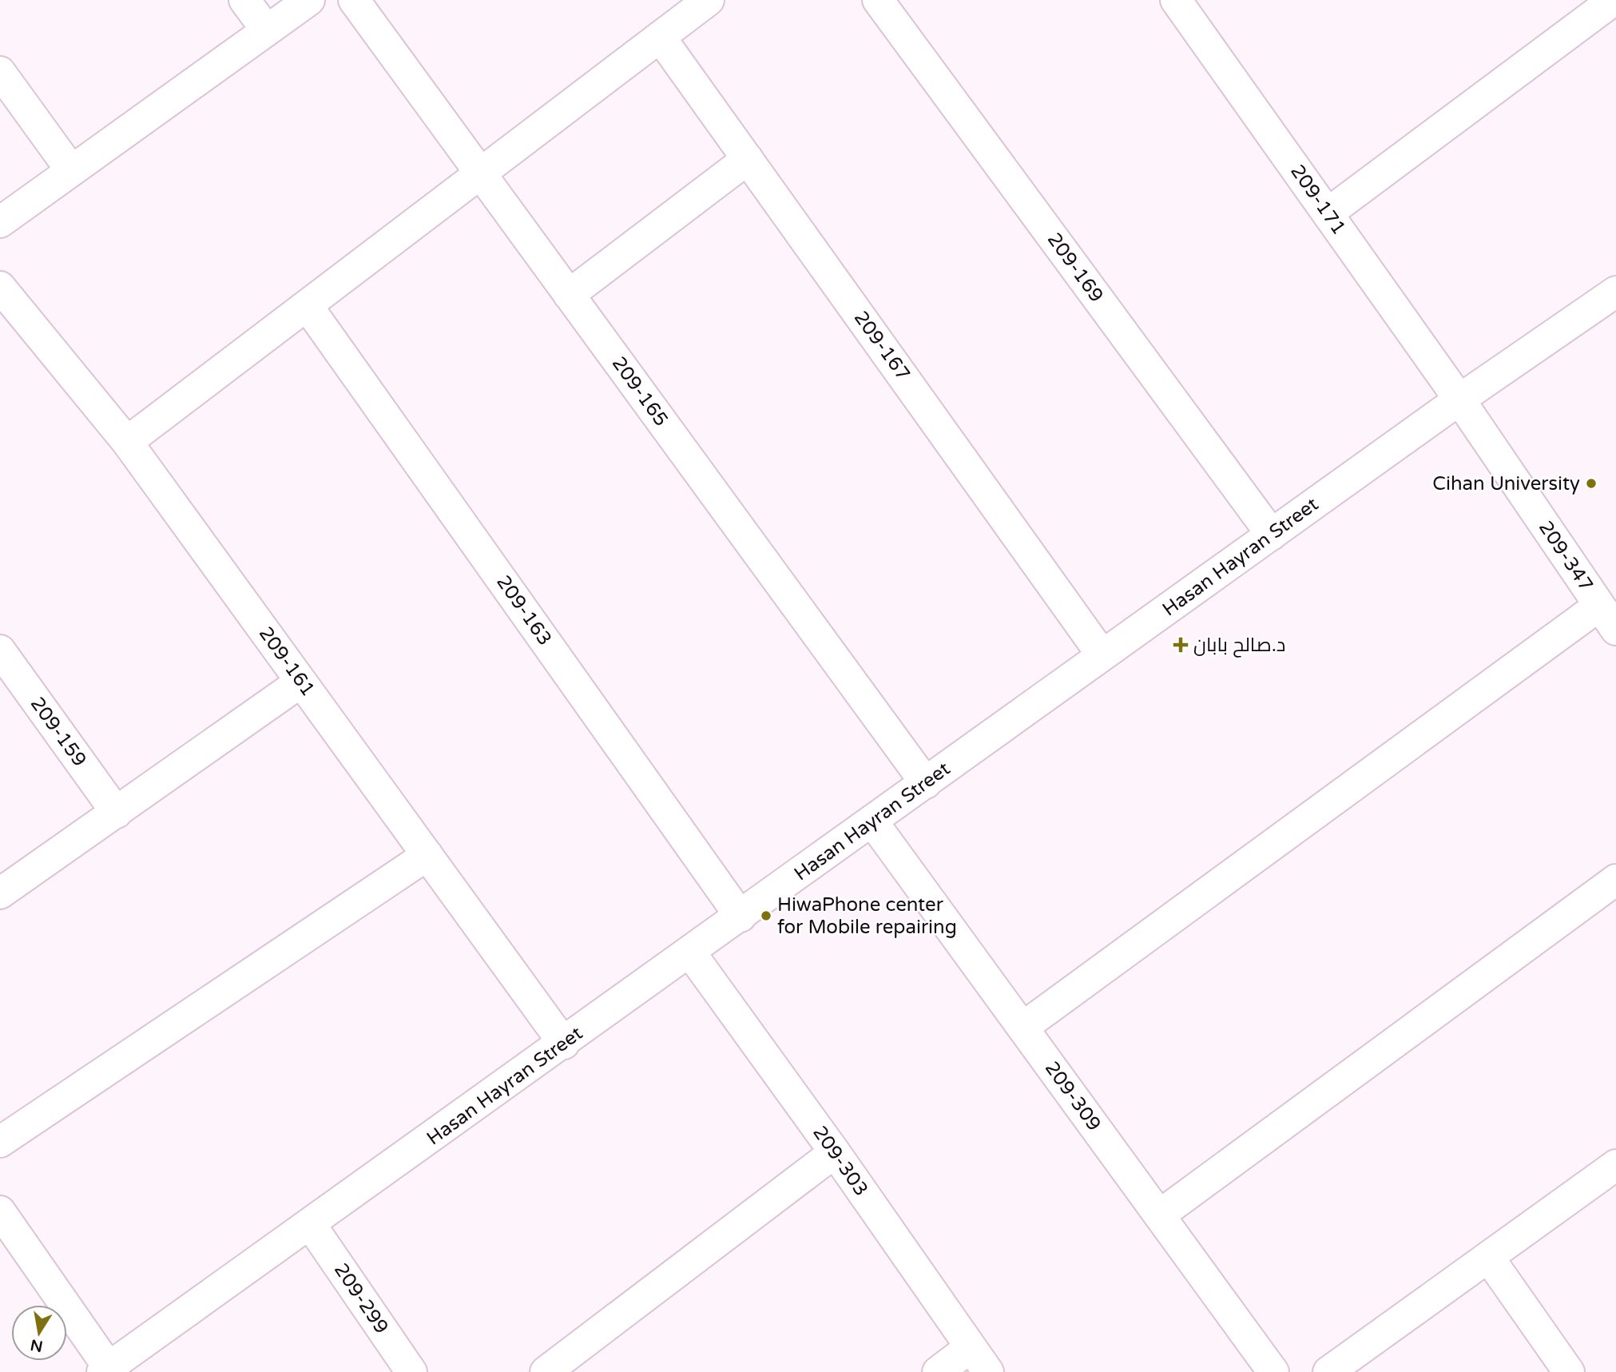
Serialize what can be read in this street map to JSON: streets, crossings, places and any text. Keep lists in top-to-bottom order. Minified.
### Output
{"streets":{"street":["209-171","209-169","209-167","209-165","209-347","Hasan Hayran Street","209-163","209-161","209-159","209-309","209-303","209-299"]},"crossings":[["209-171","209-347"],["209-171","Hasan Hayran Street"],["209-169","Hasan Hayran Street"],["209-167","Hasan Hayran Street"],["209-165","Hasan Hayran Street"],["209-347","Hasan Hayran Street"],["Hasan Hayran Street","209-163"],["Hasan Hayran Street","209-161"],["Hasan Hayran Street","209-309"],["Hasan Hayran Street","209-303"],["Hasan Hayran Street","209-299"]],"places":{"other":["Cihan University","HiwaPhone center for Mobile repairing"],"health":["د.صالح بابان"]},"north":"bottom"}
